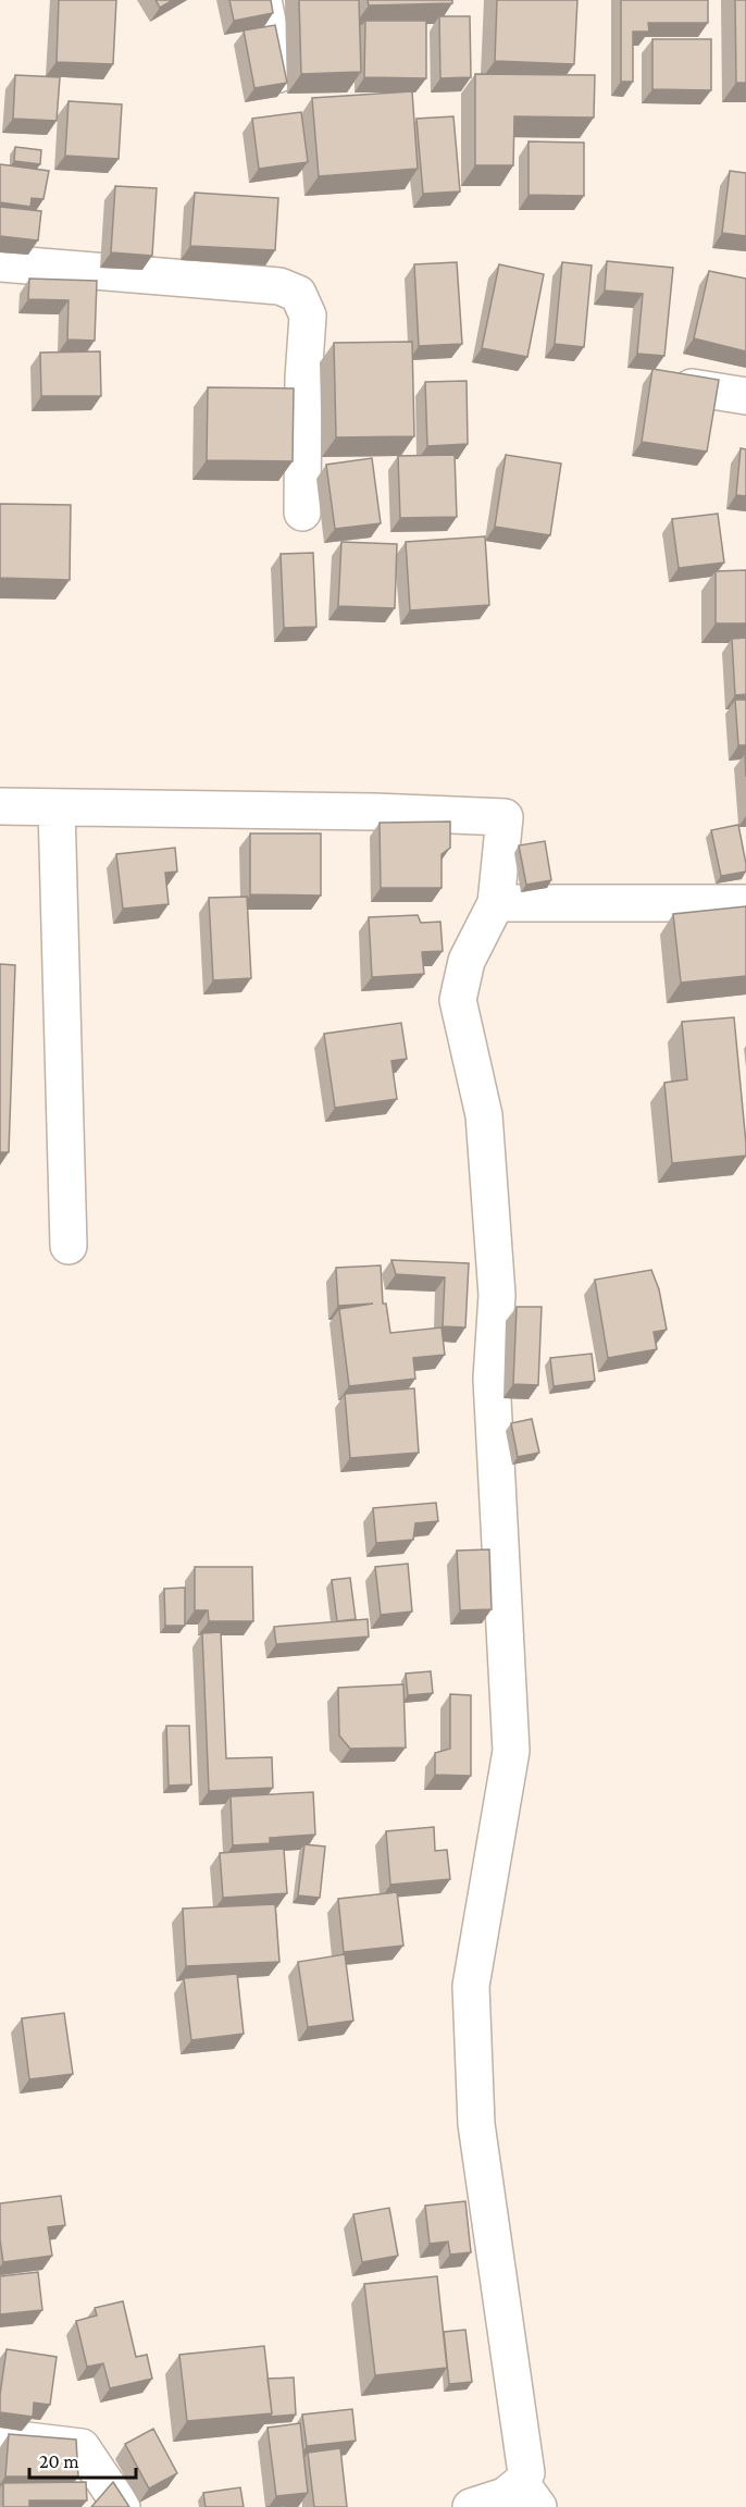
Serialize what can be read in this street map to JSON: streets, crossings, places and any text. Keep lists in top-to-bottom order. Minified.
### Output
{"scale_bar":"20 m"}
